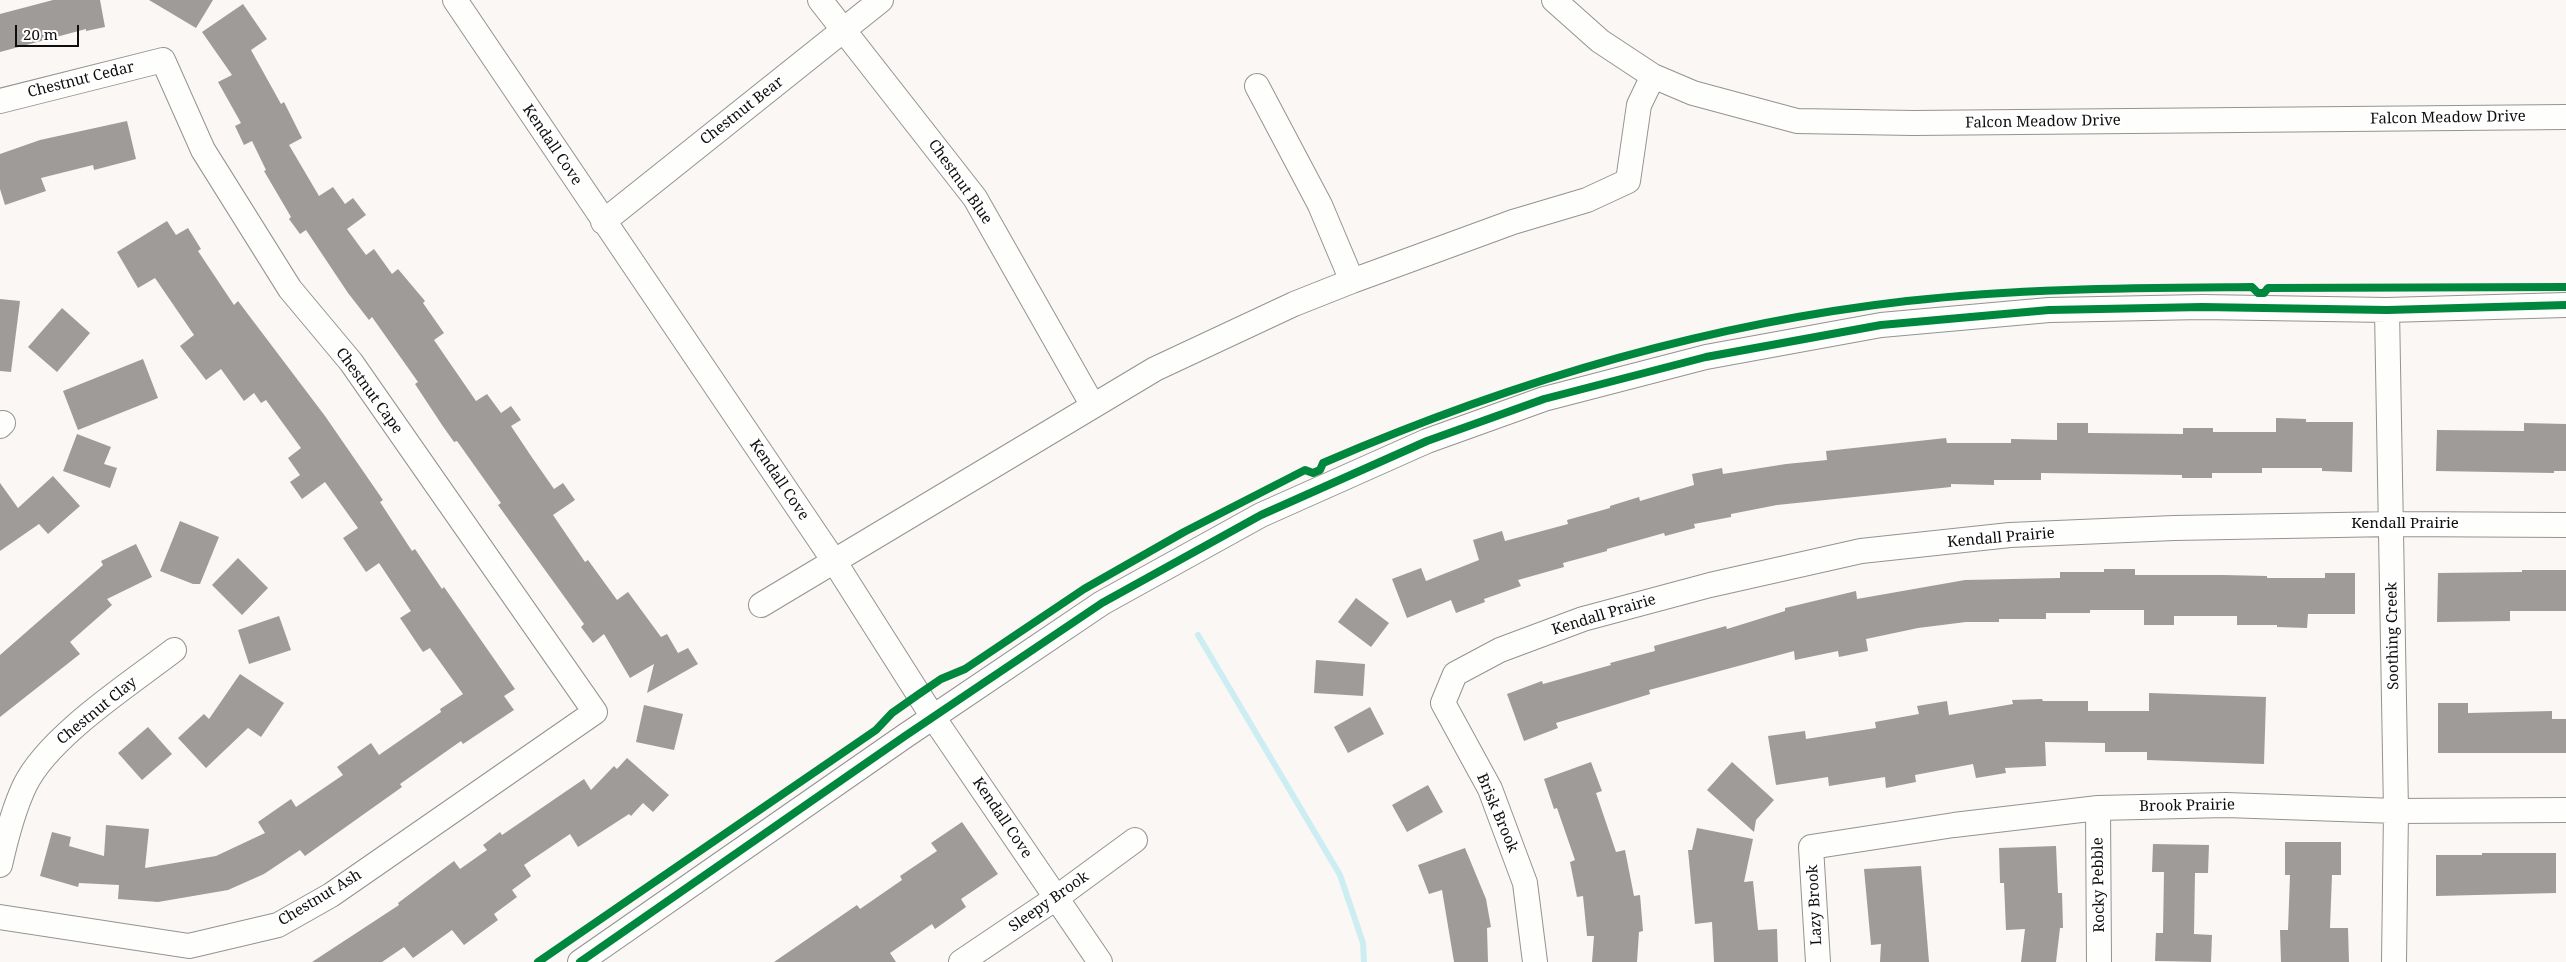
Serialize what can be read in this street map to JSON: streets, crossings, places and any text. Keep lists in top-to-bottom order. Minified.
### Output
{"streets":{"street":["Chestnut Cedar","Chestnut Bear","Falcon Meadow Drive","Kendall Cove","Chestnut Blue","Chestnut Cape","Kendall Prairie","Soothing Creek","Chestnut Clay","Brook Prairie","Brisk Brook","Rocky Pebble","Chestnut Ash","Sleepy Brook","Lazy Brook"]},"crossings":[["Chestnut Cedar","Chestnut Cape"],["Chestnut Bear","Kendall Cove"],["Chestnut Bear","Chestnut Blue"],["Kendall Cove","Sleepy Brook"],["Chestnut Cape","Chestnut Ash"],["Kendall Prairie","Soothing Creek"],["Kendall Prairie","Brisk Brook"],["Soothing Creek","Brook Prairie"],["Brook Prairie","Rocky Pebble"],["Brook Prairie","Lazy Brook"]],"scale_bar":"20 m"}
